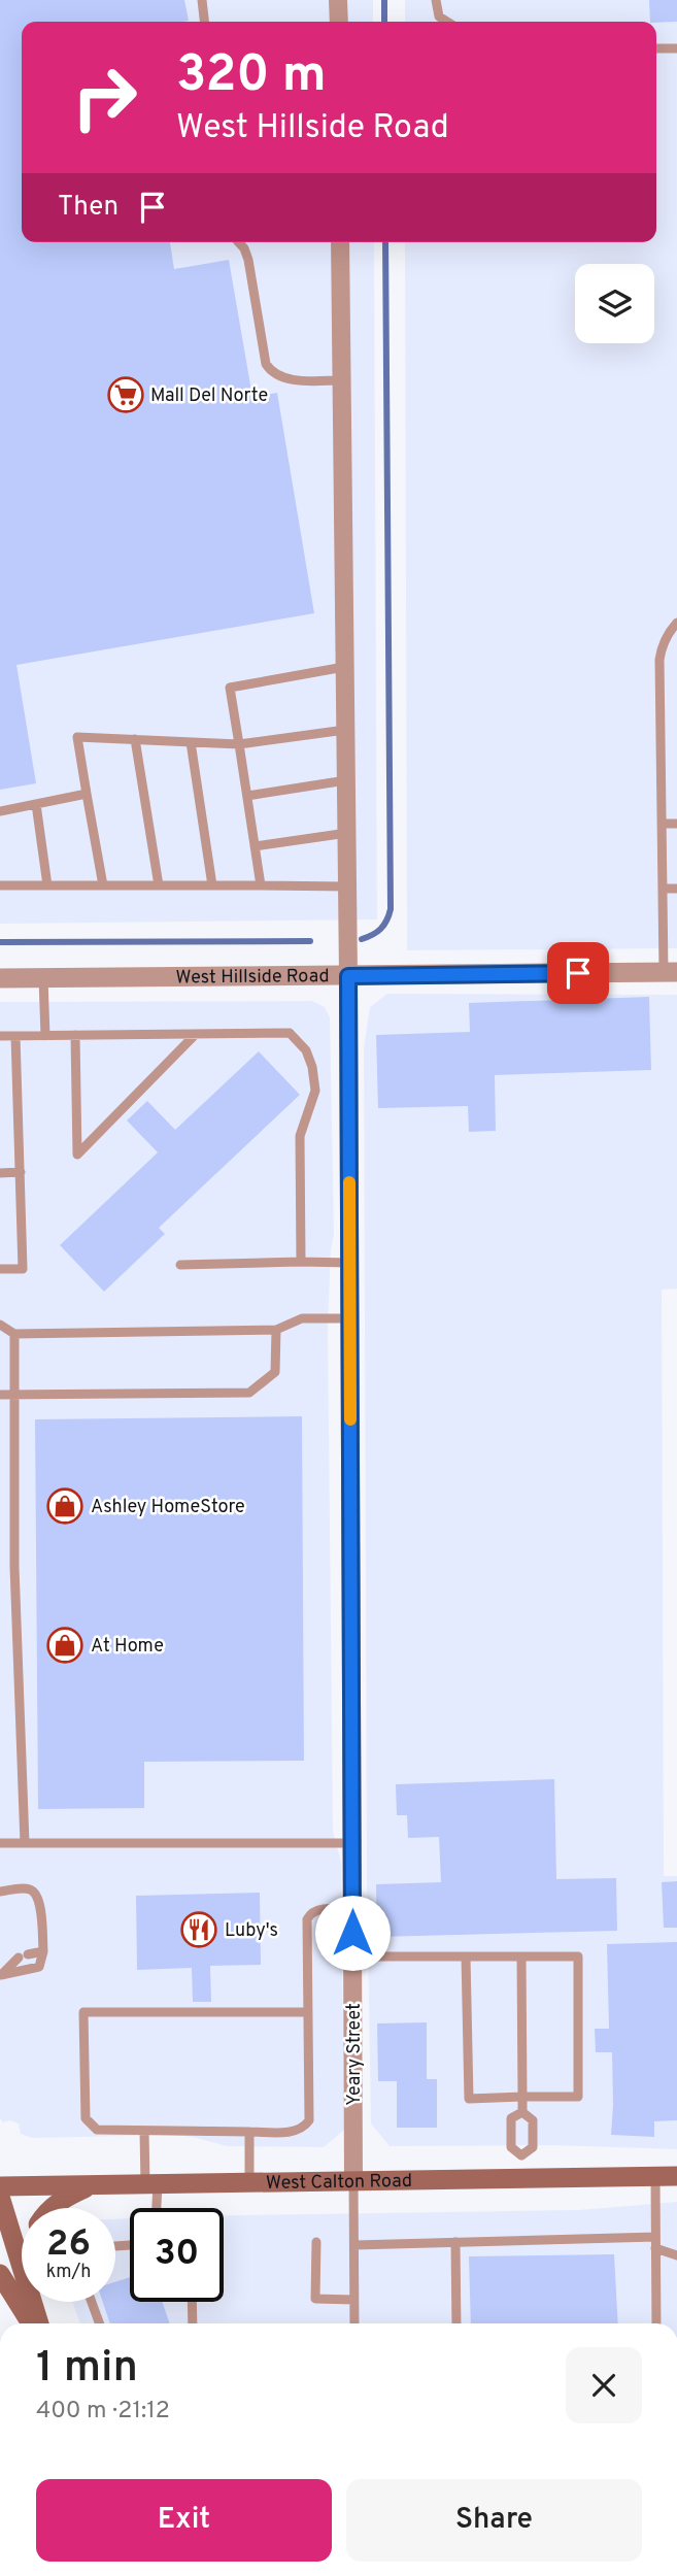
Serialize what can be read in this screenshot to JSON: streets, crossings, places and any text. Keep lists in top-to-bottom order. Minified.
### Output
{"streets":{"main road":["West Calton Road"],"street":["West Hillside Road","Yeary Street"]},"crossings":[["West Hillside Road","Yeary Street"],["Yeary Street","West Calton Road"]],"places":{"supermarket":["Mall Del Norte"],"shop":["Ashley HomeStore","At Home"],"restaurant":["Luby's"]},"page":{"turn":["320 m","West Hillside Road"],"then":"Then","speed":"26 km/h","limit":"30","heading":["1 min","400 m · 21:12"],"buttons":["Exit","Share"]}}
